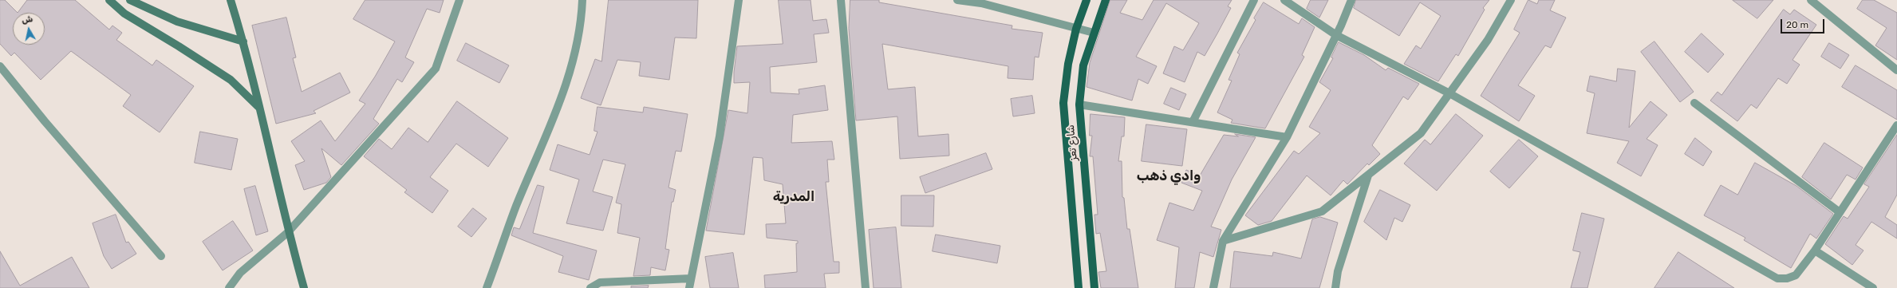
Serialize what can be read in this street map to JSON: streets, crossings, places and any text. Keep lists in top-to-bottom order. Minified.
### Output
{"streets":{"main road":["شارع تعز"]},"districts":["وادي ذهب","المدرية"],"scale_bar":"20 m","north":"top"}
